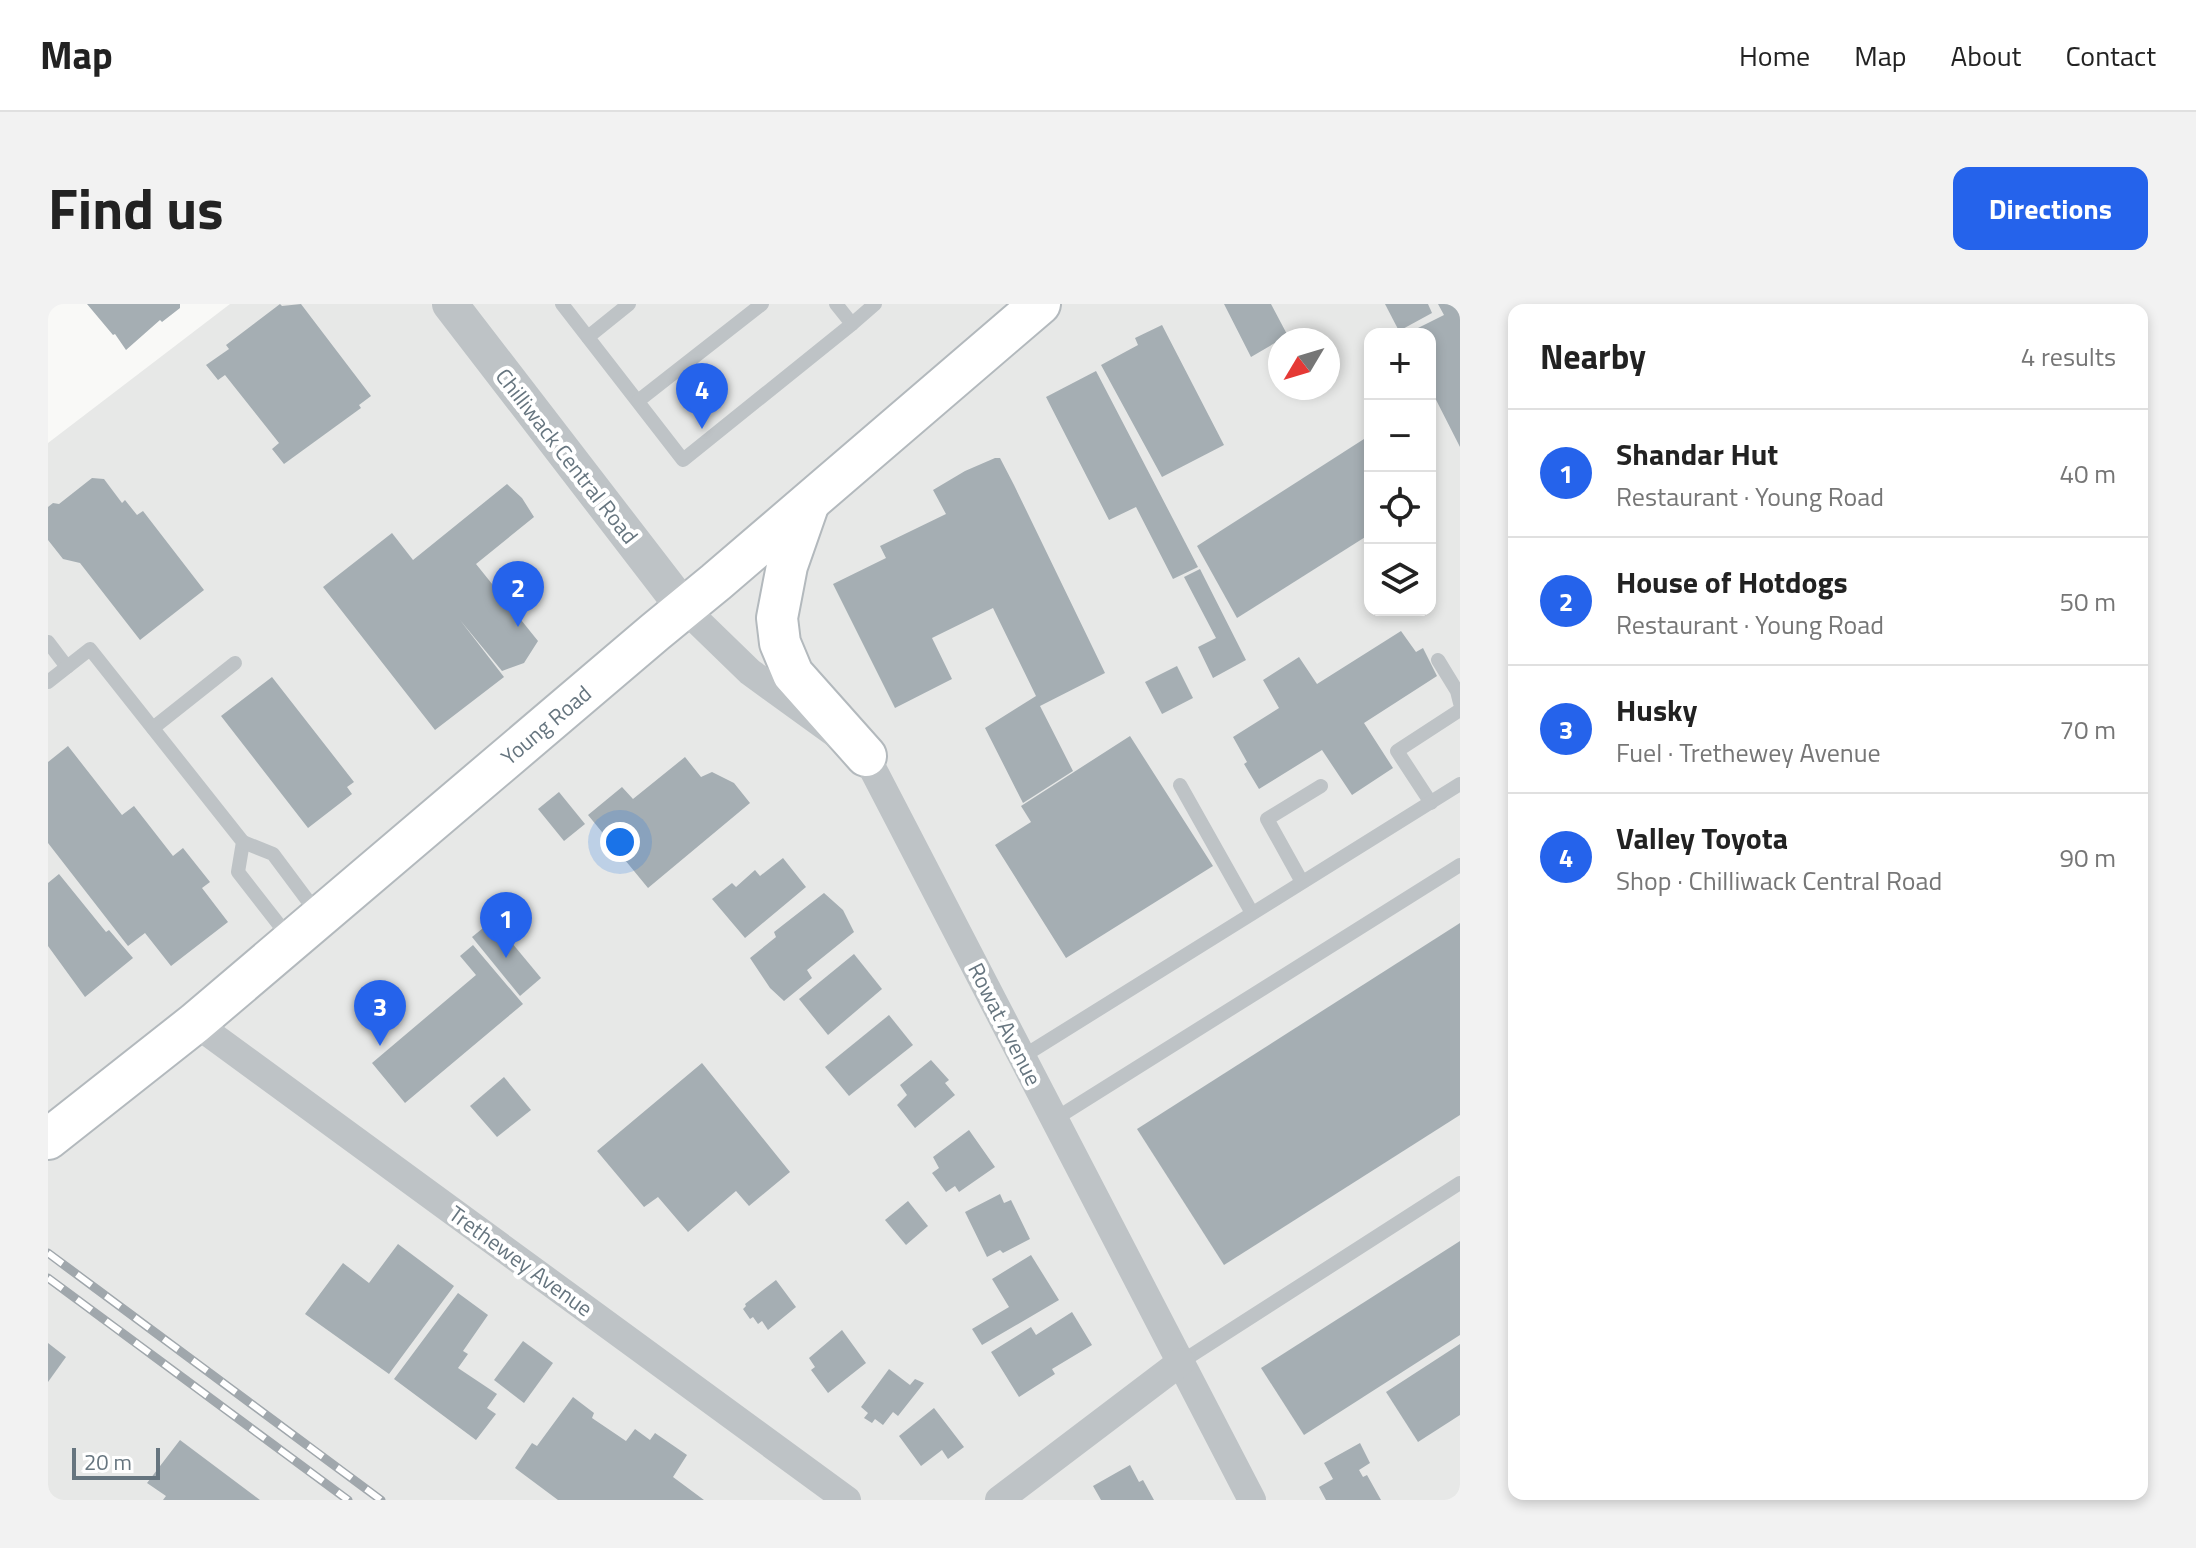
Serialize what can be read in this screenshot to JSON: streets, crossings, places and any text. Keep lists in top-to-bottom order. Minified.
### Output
{"streets":{"main road":["Young Road"],"street":["Chilliwack Central Road","Rowat Avenue","Trethewey Avenue"]},"crossings":[["Chilliwack Central Road","Young Road"],["Chilliwack Central Road","Rowat Avenue"],["Young Road","Rowat Avenue"],["Young Road","Trethewey Avenue"]],"scale_bar":"20 m","north":"bottom left","page":{"header":"Map","nav":["Home","Map","About","Contact"],"title":"Find us","buttons":"Directions","heading":["Nearby","4 results"],"map_buttons":["+","−"],"pins":["4","2","1","3"],"list":[{"mark":"1","name":"Shandar Hut","note":"Restaurant · Young Road","value":"40 m"},{"mark":"2","name":"House of Hotdogs","note":"Restaurant · Young Road","value":"50 m"},{"mark":"3","name":"Husky","note":"Fuel · Trethewey Avenue","value":"70 m"},{"mark":"4","name":"Valley Toyota","note":"Shop · Chilliwack Central Road","value":"90 m"}],"scale":"20 m"}}
